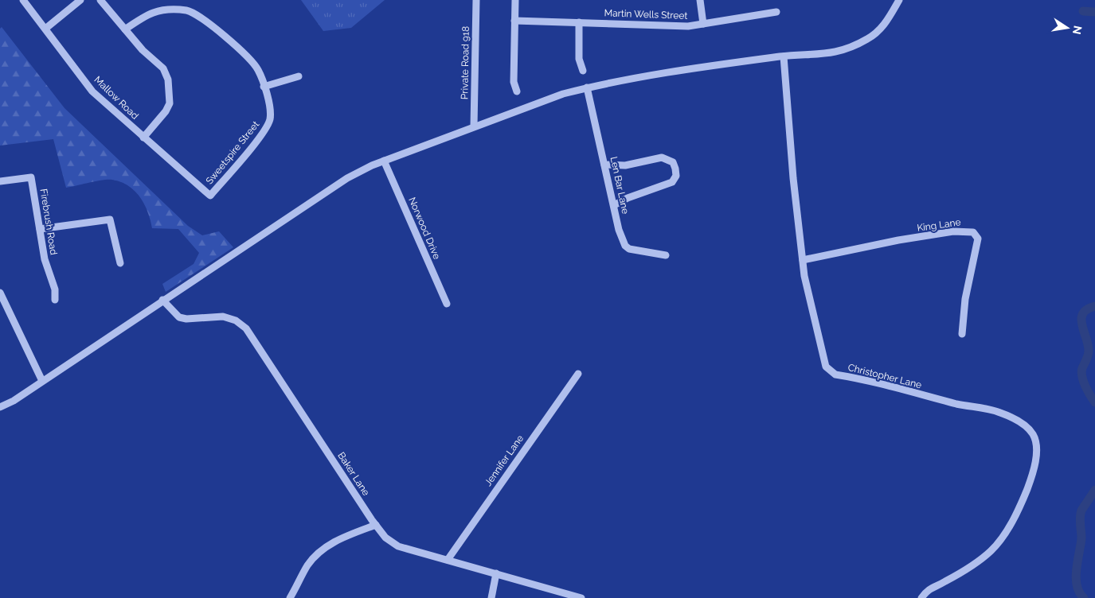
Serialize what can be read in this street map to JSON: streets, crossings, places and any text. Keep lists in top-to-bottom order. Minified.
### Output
{"streets":{"street":["Martin Wells Street","Private Road 918","Mallow Road","Sweetspire Street","Len Bar Lane","Firebrush Road","King Lane","Norwood Drive","Christopher Lane","Jennifer Lane","Baker Lane"]},"crossings":[["Mallow Road","Sweetspire Street"],["King Lane","Christopher Lane"],["Jennifer Lane","Baker Lane"]],"north":"right"}
